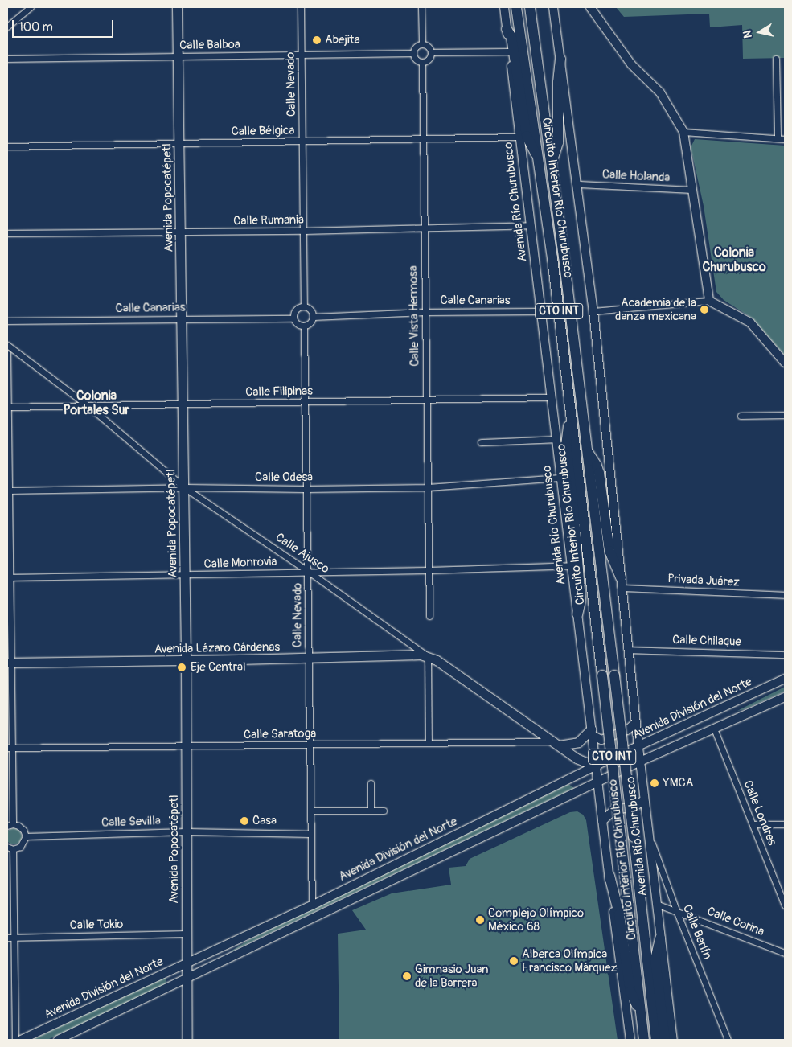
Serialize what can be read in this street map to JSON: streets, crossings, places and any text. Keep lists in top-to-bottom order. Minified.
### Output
{"streets":{"highway":["Circuito Interior Río Churubusco","CTO INT"],"main road":["Avenida Popocatépetl","Avenida Río Churubusco","Calle Ajusco","Avenida Lázaro Cárdenas","Avenida División del Norte"],"street":["Calle Balboa","Calle Nevado","Calle Bélgica","Calle Holanda","Calle Rumania","Calle Canarias","Calle Vista Hermosa","Calle Filipinas","Calle Odesa","Calle Monrovia","Privada Juárez","Calle Chilaque","Calle Saratoga","Calle Londres","Calle Sevilla","Calle Corina","Calle Tokio","Calle Berlín"]},"crossings":[["Calle Balboa","Calle Nevado"],["Calle Balboa","Avenida Popocatépetl"],["Calle Balboa","Calle Vista Hermosa"],["Calle Nevado","Calle Bélgica"],["Calle Nevado","Calle Rumania"],["Calle Nevado","Calle Canarias"],["Calle Nevado","Calle Filipinas"],["Calle Nevado","Calle Odesa"],["Calle Nevado","Calle Ajusco"],["Calle Nevado","Calle Monrovia"],["Calle Nevado","Avenida Lázaro Cárdenas"],["Calle Nevado","Avenida División del Norte"],["Calle Nevado","Calle Saratoga"],["Calle Nevado","Calle Sevilla"],["Calle Bélgica","Avenida Popocatépetl"],["Calle Bélgica","Avenida Río Churubusco"],["Calle Bélgica","Calle Vista Hermosa"],["Calle Holanda","Avenida Río Churubusco"],["Avenida Popocatépetl","Calle Rumania"],["Avenida Popocatépetl","Calle Canarias"],["Avenida Popocatépetl","Calle Filipinas"],["Avenida Popocatépetl","Calle Odesa"],["Avenida Popocatépetl","Calle Ajusco"],["Avenida Popocatépetl","Calle Monrovia"],["Avenida Popocatépetl","Avenida Lázaro Cárdenas"],["Avenida Popocatépetl","Avenida División del Norte"],["Avenida Popocatépetl","Calle Saratoga"],["Avenida Popocatépetl","Calle Sevilla"],["Avenida Popocatépetl","Calle Tokio"],["Avenida Río Churubusco","Calle Rumania"],["Avenida Río Churubusco","Calle Canarias"],["Avenida Río Churubusco","Calle Filipinas"],["Avenida Río Churubusco","Calle Odesa"],["Avenida Río Churubusco","Calle Ajusco"],["Avenida Río Churubusco","Calle Monrovia"],["Avenida Río Churubusco","Privada Juárez"],["Avenida Río Churubusco","Calle Chilaque"],["Avenida Río Churubusco","Avenida División del Norte"],["Avenida Río Churubusco","Calle Corina"],["Avenida Río Churubusco","Calle Berlín"],["Calle Rumania","Calle Vista Hermosa"],["Calle Canarias","Calle Vista Hermosa"],["Calle Vista Hermosa","Calle Filipinas"],["Calle Vista Hermosa","Calle Odesa"],["Calle Vista Hermosa","Calle Monrovia"],["Calle Filipinas","Calle Ajusco"],["Calle Odesa","Calle Ajusco"],["Calle Ajusco","Calle Monrovia"],["Calle Ajusco","Avenida Lázaro Cárdenas"],["Calle Ajusco","Avenida División del Norte"],["Calle Ajusco","Calle Saratoga"],["Avenida División del Norte","Calle Londres"],["Calle Corina","Calle Berlín"]],"districts":["Colonia Churubusco","Colonia Portales Sur"],"places":["Abejita","Academia de la danza mexicana","Eje Central","YMCA","Casa","Complejo Olímpico México 68","Alberca Olímpica Francisco Márquez","Gimnasio Juan de la Barrera"],"scale_bar":"100 m","north":"left"}
